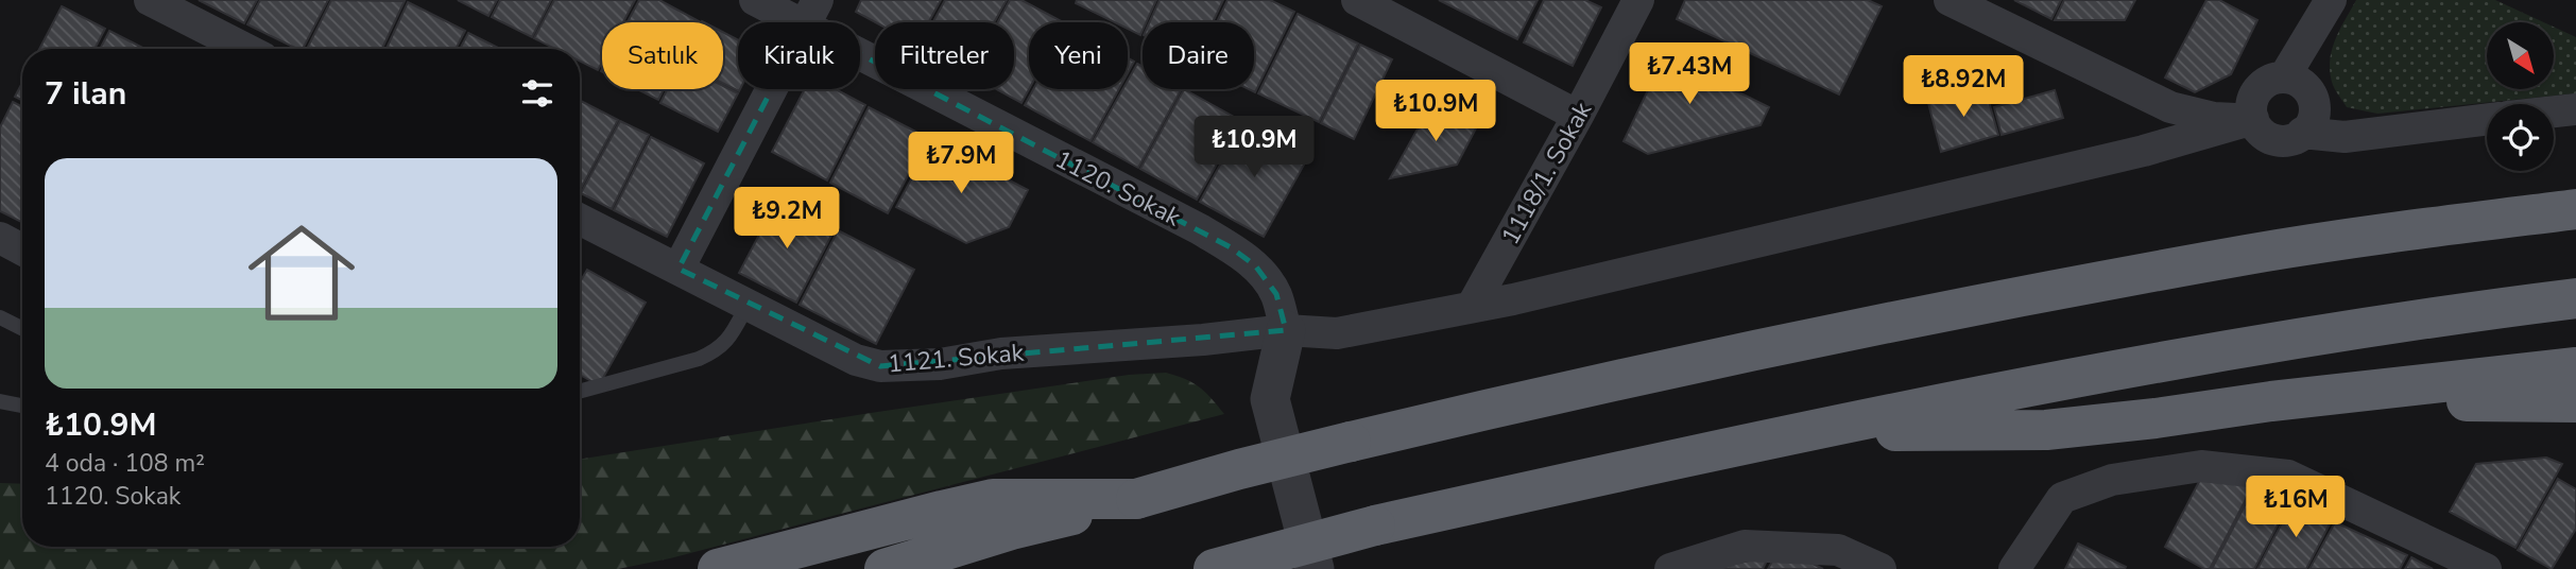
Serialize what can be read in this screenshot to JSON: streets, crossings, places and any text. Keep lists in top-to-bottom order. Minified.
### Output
{"streets":{"street":["1118/1. Sokak","1120. Sokak","1121. Sokak"]},"crossings":[["1118/1. Sokak","1121. Sokak"],["1120. Sokak","1121. Sokak"]],"north":"bottom right","page":{"chip":["Satılık","Kiralık","Filtreler","Yeni","Daire"],"price":["₺7.43M","₺8.92M","₺10.9M","₺10.9M","₺7.9M","₺9.2M","₺16M"],"heading":"7 ilan","list":[{"name":"₺10.9M","note":"4 oda · 108 m² · 1120. Sokak"}]}}
